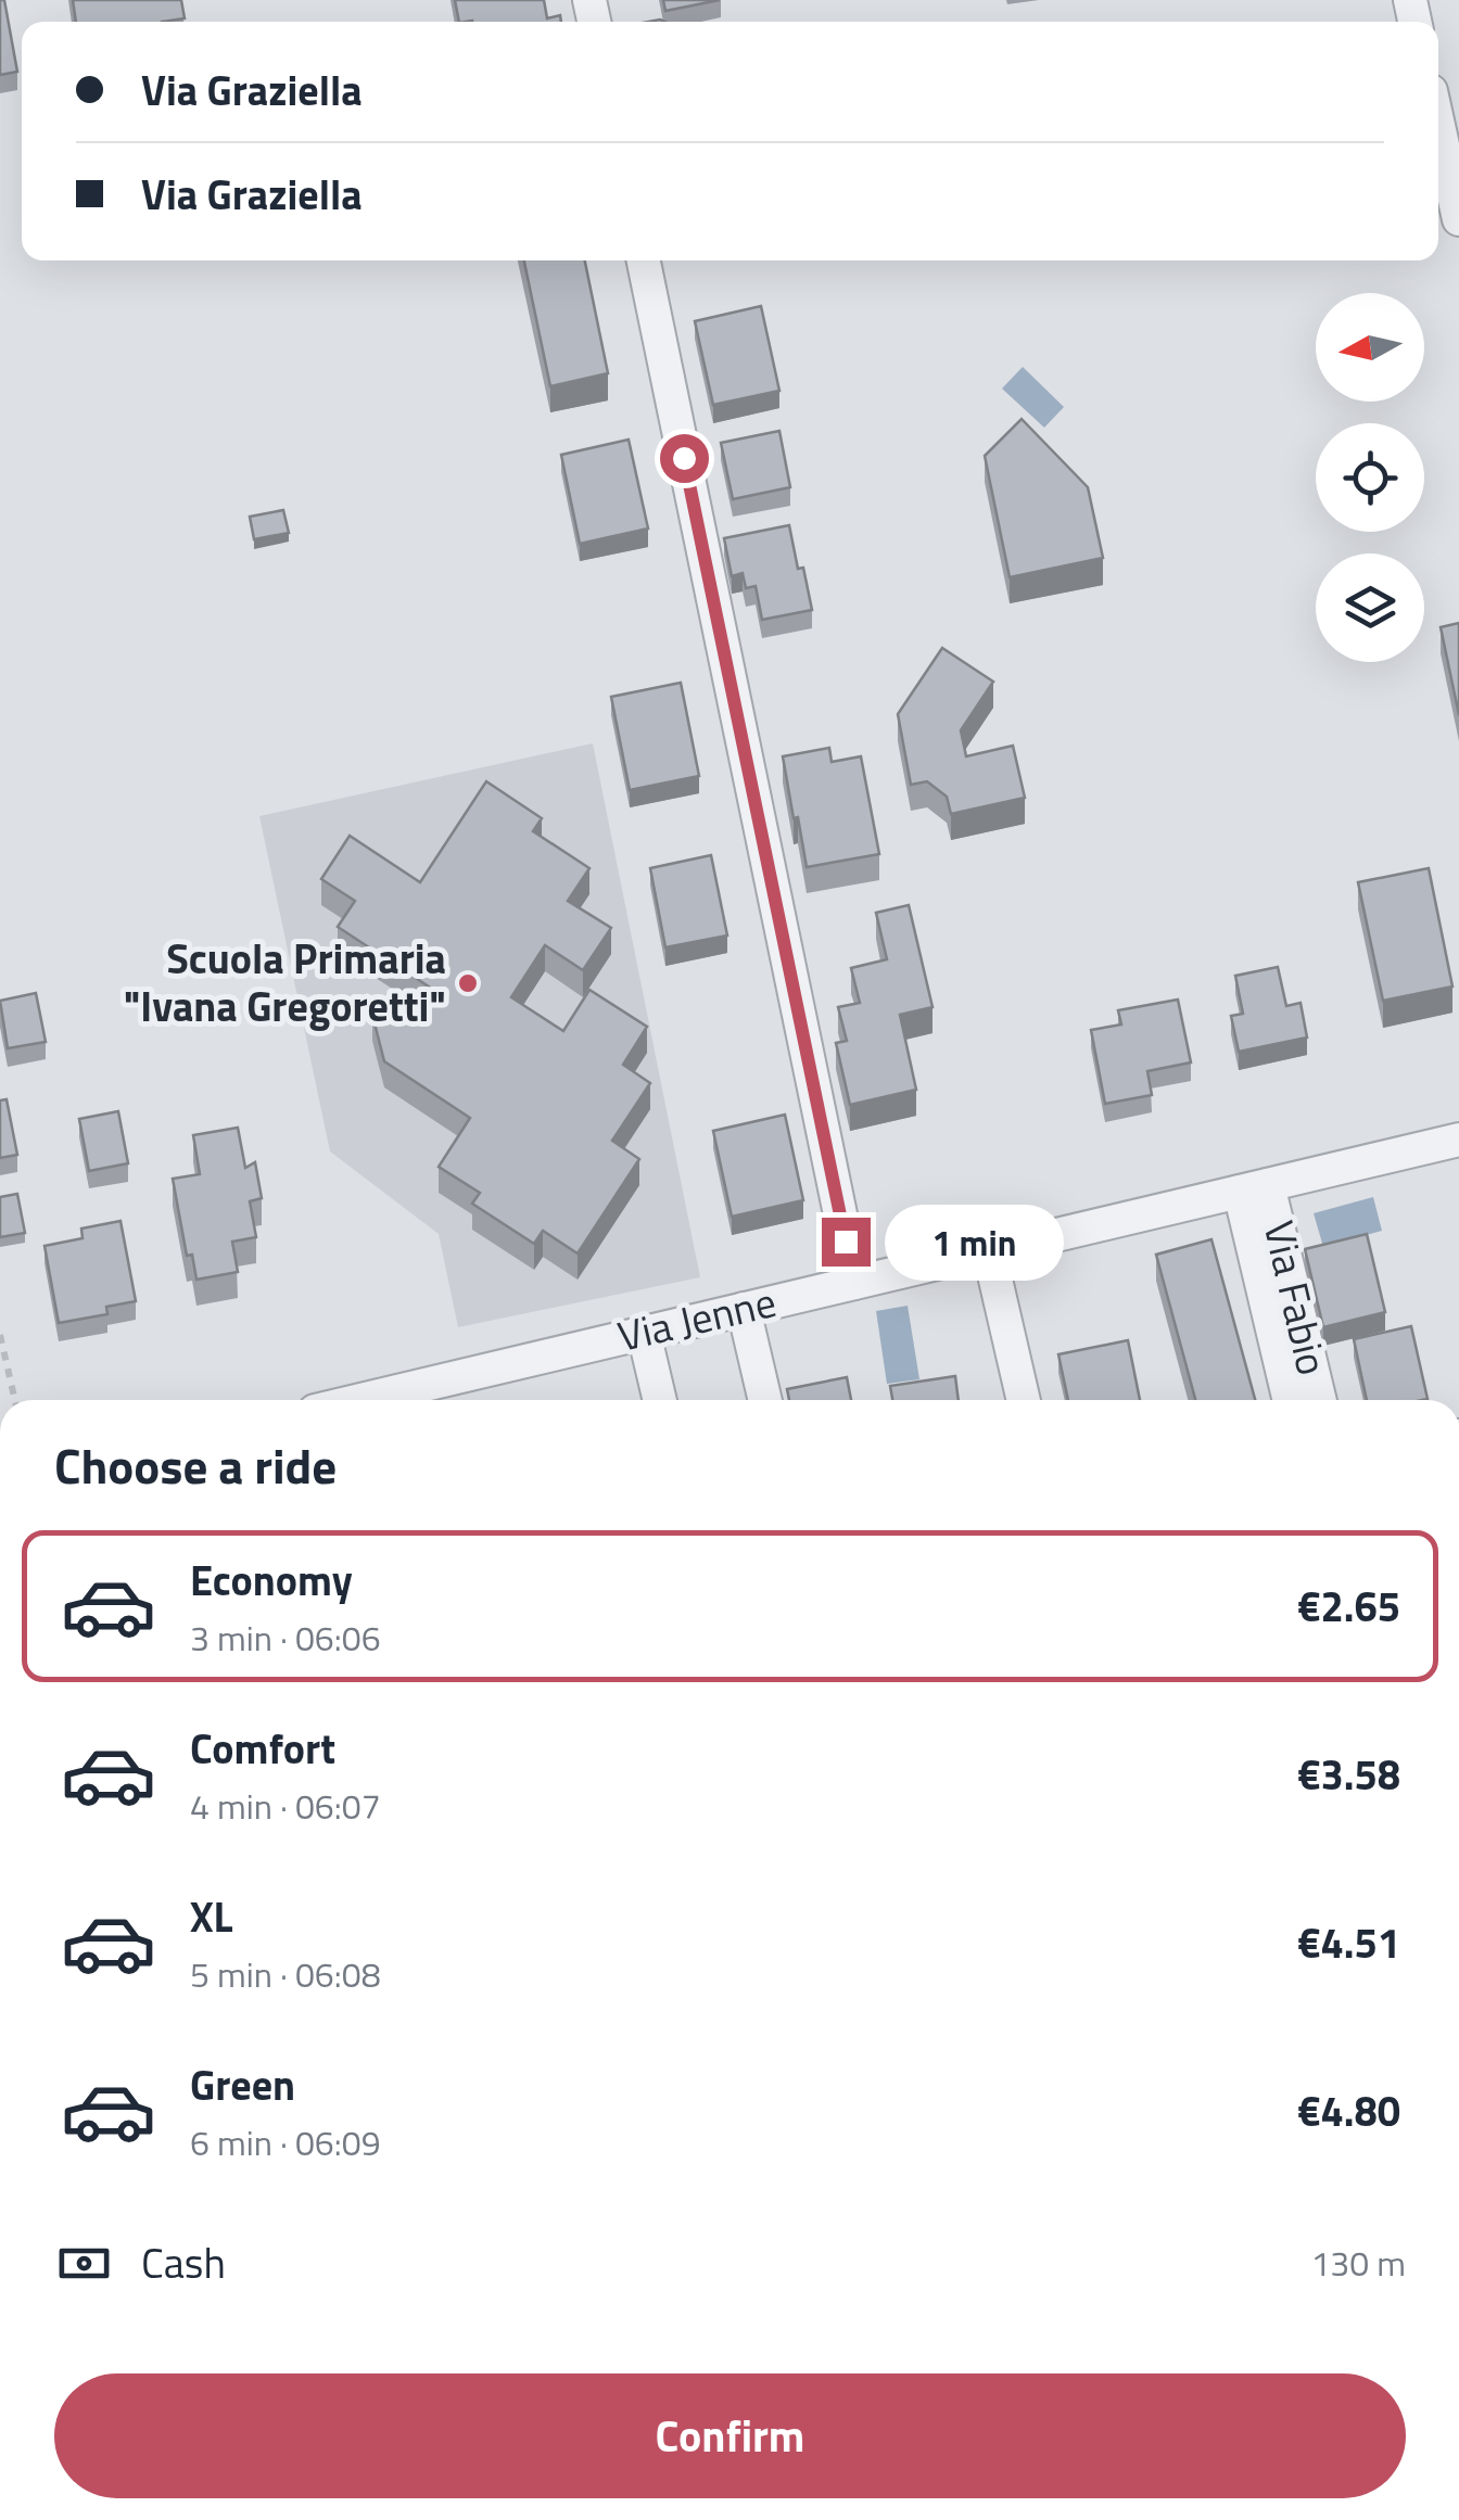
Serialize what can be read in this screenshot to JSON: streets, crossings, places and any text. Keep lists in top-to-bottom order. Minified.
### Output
{"streets":{"street":["Via Fabio","Via Jenne"]},"crossings":[["Via Fabio","Via Jenne"]],"places":["Scuola Primaria \"Ivana Gregoretti\""],"north":"left","page":{"banner":["Via Graziella","Via Graziella"],"bubble":"1 min","heading":"Choose a ride","list":[{"name":"Economy","note":"3 min · 06:06","value":"€2.65"},{"name":"Comfort","note":"4 min · 06:07","value":"€3.58"},{"name":"XL","note":"5 min · 06:08","value":"€4.51"},{"name":"Green","note":"6 min · 06:09","value":"€4.80"}],"pay":["Cash","130 m"],"buttons":"Confirm"}}
